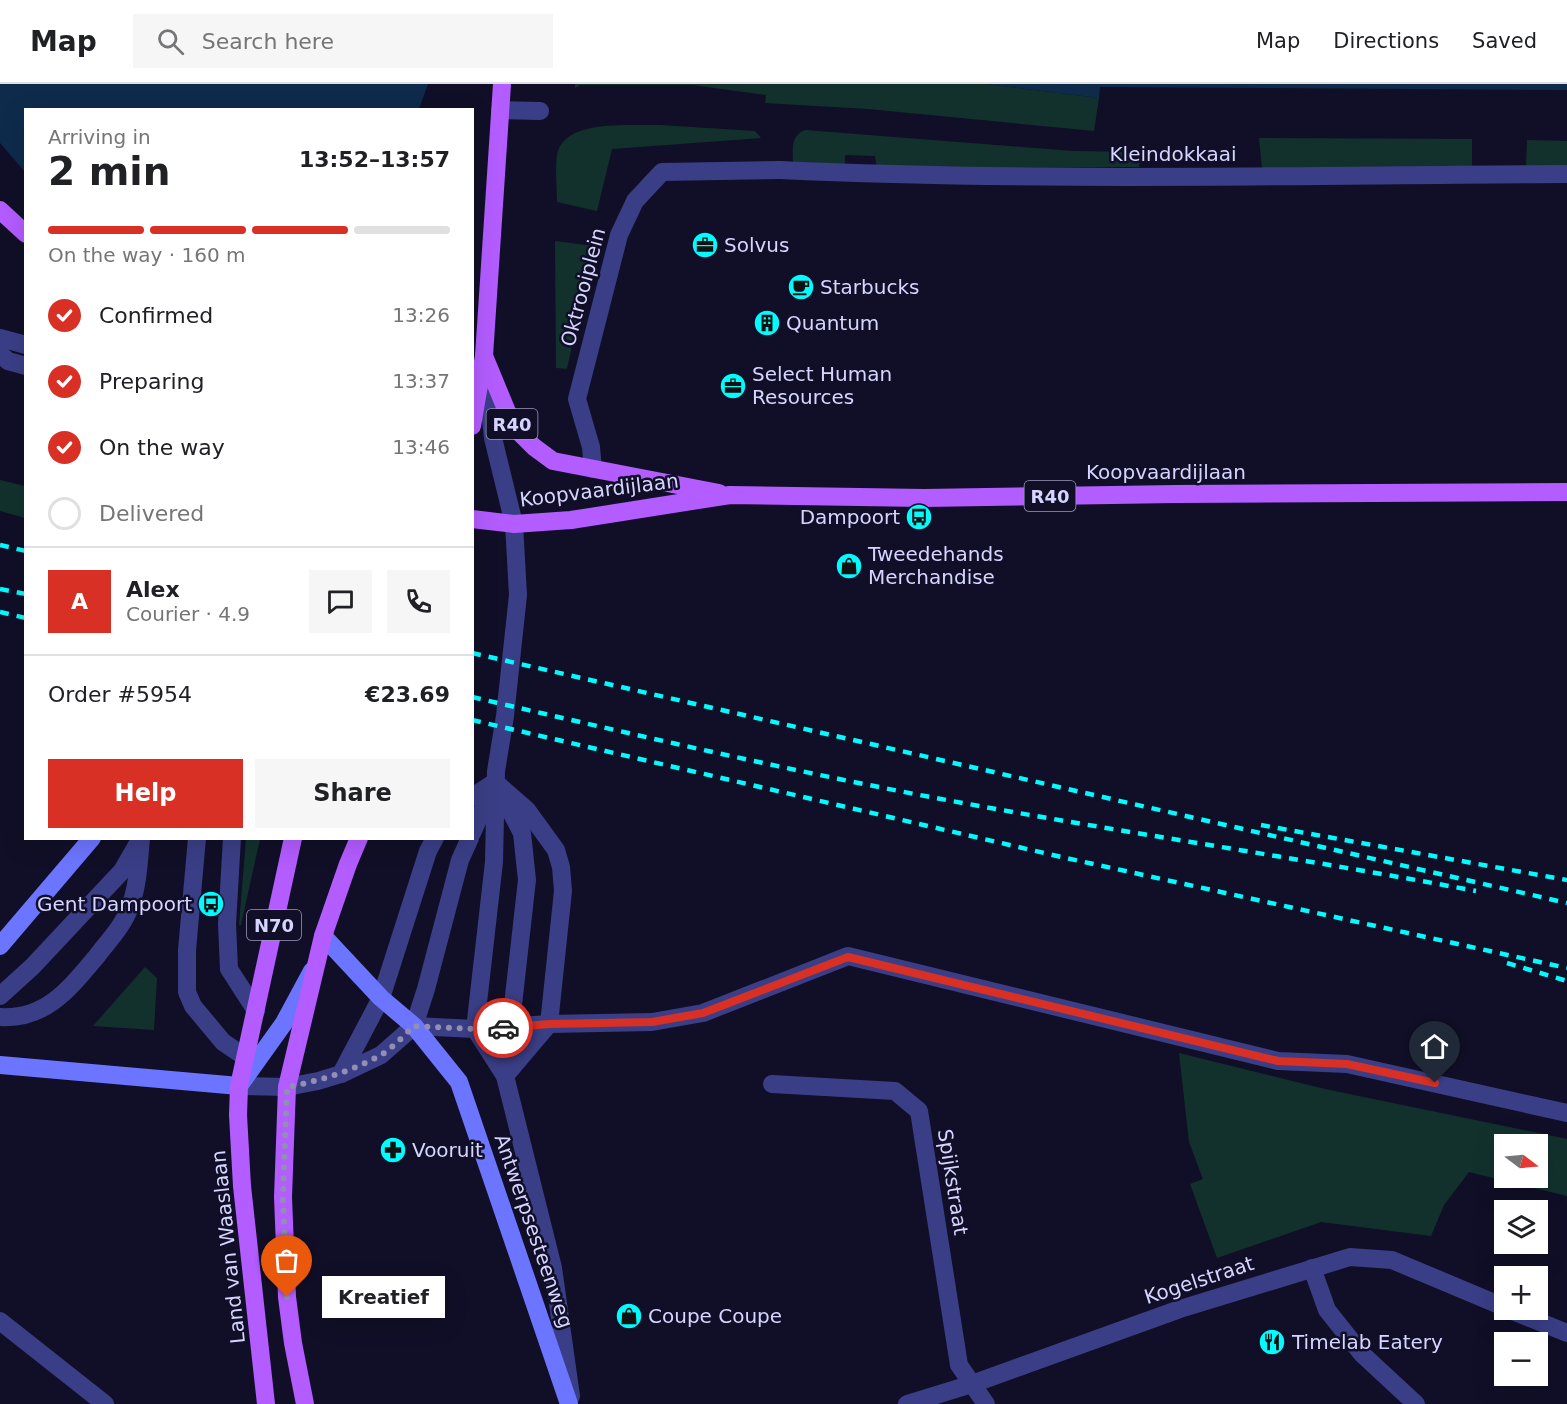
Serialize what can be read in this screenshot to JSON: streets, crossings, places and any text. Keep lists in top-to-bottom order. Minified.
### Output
{"streets":{"main road":["R40","Koopvaardijlaan","N70","Antwerpsesteenweg","Land van Waaslaan"],"street":["Kleindokkaai","Oktrooiplein","Spijkstraat","Kogelstraat"]},"crossings":[["Kleindokkaai","Oktrooiplein"],["Oktrooiplein","Koopvaardijlaan"],["R40","Koopvaardijlaan"],["N70","Antwerpsesteenweg"],["N70","Land van Waaslaan"],["Spijkstraat","Kogelstraat"]],"places":{"office":["Solvus","Select Human Resources"],"cafe":["Starbucks"],"building":["Quantum"],"bus stop":["Dampoort","Gent Dampoort"],"shop":["Tweedehands Merchandise","Coupe Coupe"],"pharmacy":["Vooruit"],"other":["Kreatief"],"restaurant":["Timelab Eatery"]},"north":"right","page":{"header":"Map","search":"Search here","nav":["Map","Directions","Saved"],"heading":["2 min","Arriving in","13:52–13:57"],"panel":["Alex","Courier · 4.9","Order #5954","€23.69"],"bar":"On the way · 160 m","list":[["Confirmed","13:26"],["Preparing","13:37"],["On the way","13:46"],"Delivered"],"round":"A","buttons":["Help","Share"],"map_buttons":["+","−"],"bubble":"Kreatief"}}
